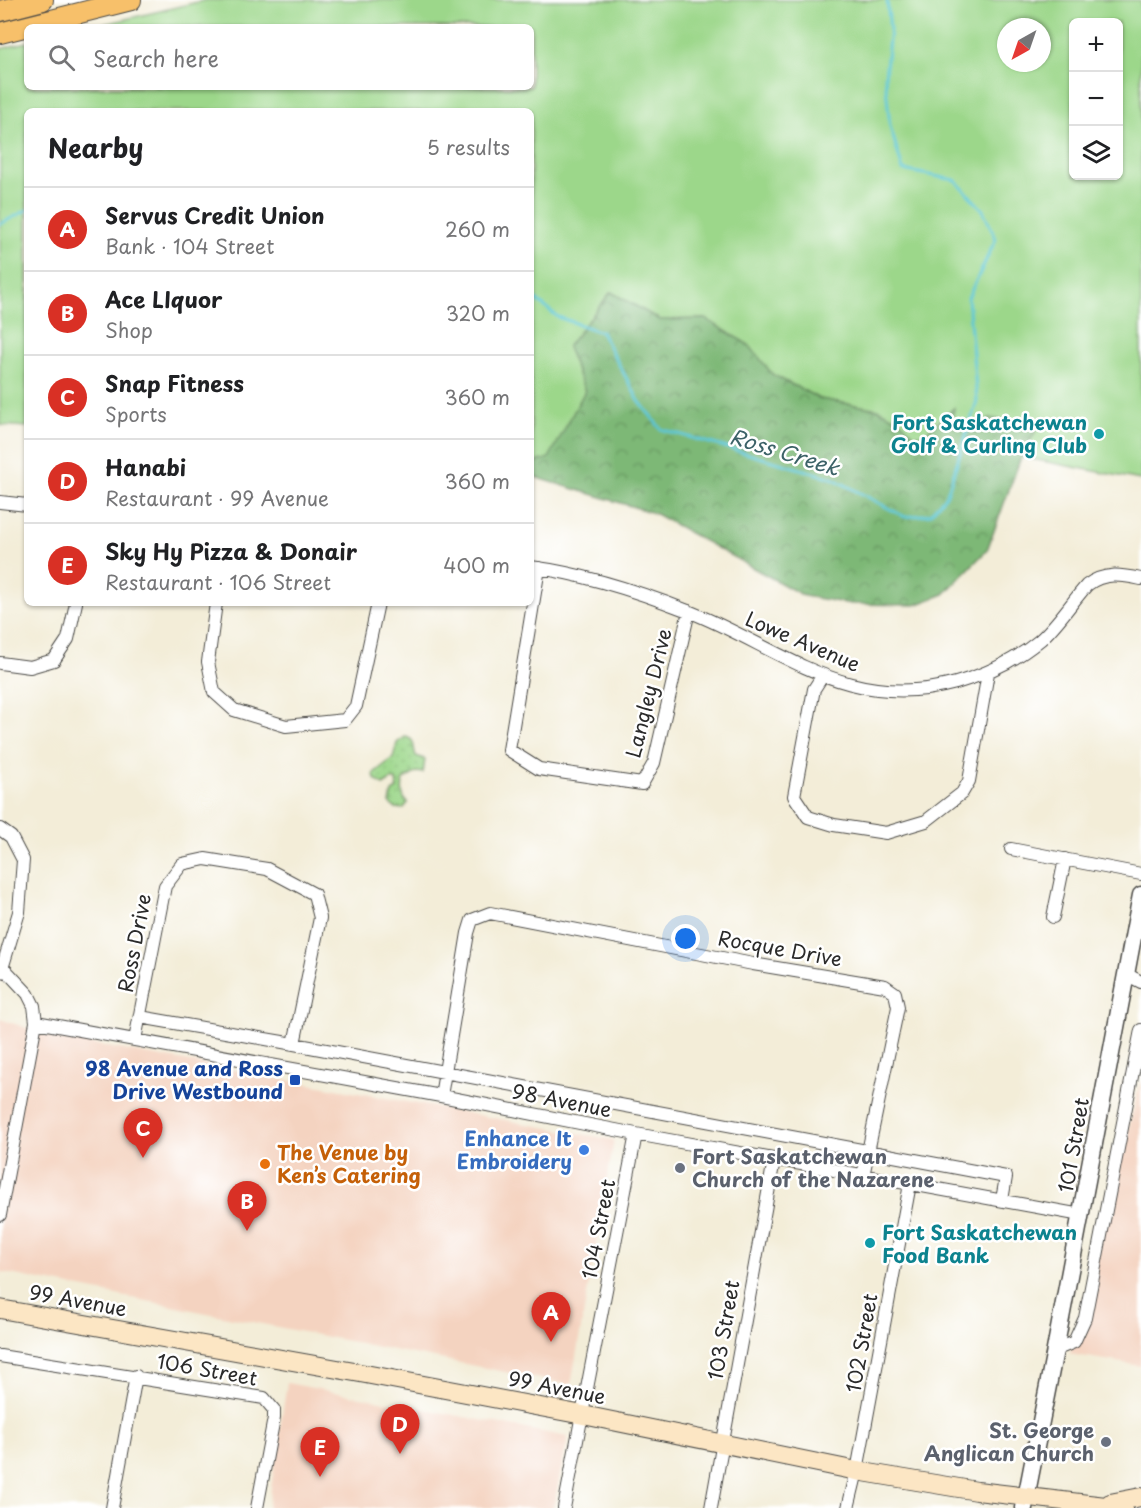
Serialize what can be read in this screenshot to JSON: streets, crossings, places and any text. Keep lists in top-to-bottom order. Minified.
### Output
{"streets":{"main road":["99 Avenue"],"street":["Lowe Avenue","Langley Drive","Ross Drive","Rocque Drive","98 Avenue","101 Street","104 Street","103 Street","102 Street","106 Street"]},"crossings":[["Lowe Avenue","Langley Drive"],["Ross Drive","98 Avenue"],["Rocque Drive","98 Avenue"],["98 Avenue","101 Street"],["98 Avenue","104 Street"],["98 Avenue","103 Street"],["98 Avenue","102 Street"],["101 Street","99 Avenue"],["104 Street","99 Avenue"],["99 Avenue","103 Street"],["99 Avenue","102 Street"]],"water":["Ross Creek"],"places":{"other":["Fort Saskatchewan Golf & Curling Club","Enhance It Embroidery","The Venue by Ken’s Catering","Fort Saskatchewan Church of the Nazarene","Fort Saskatchewan Food Bank","St. George Anglican Church"],"transit":["98 Avenue and Ross Drive Westbound"]},"north":"bottom left","page":{"map_buttons":["+","−"],"search":"Search here","heading":["Nearby","5 results"],"list":[{"mark":"A","name":"Servus Credit Union","note":"Bank · 104 Street","value":"260 m"},{"mark":"B","name":"Ace LIquor","note":"Shop","value":"320 m"},{"mark":"C","name":"Snap Fitness","note":"Sports","value":"360 m"},{"mark":"D","name":"Hanabi","note":"Restaurant · 99 Avenue","value":"360 m"},{"mark":"E","name":"Sky Hy Pizza & Donair","note":"Restaurant · 106 Street","value":"400 m"}],"pins":["C","B","A","D","E"]}}
